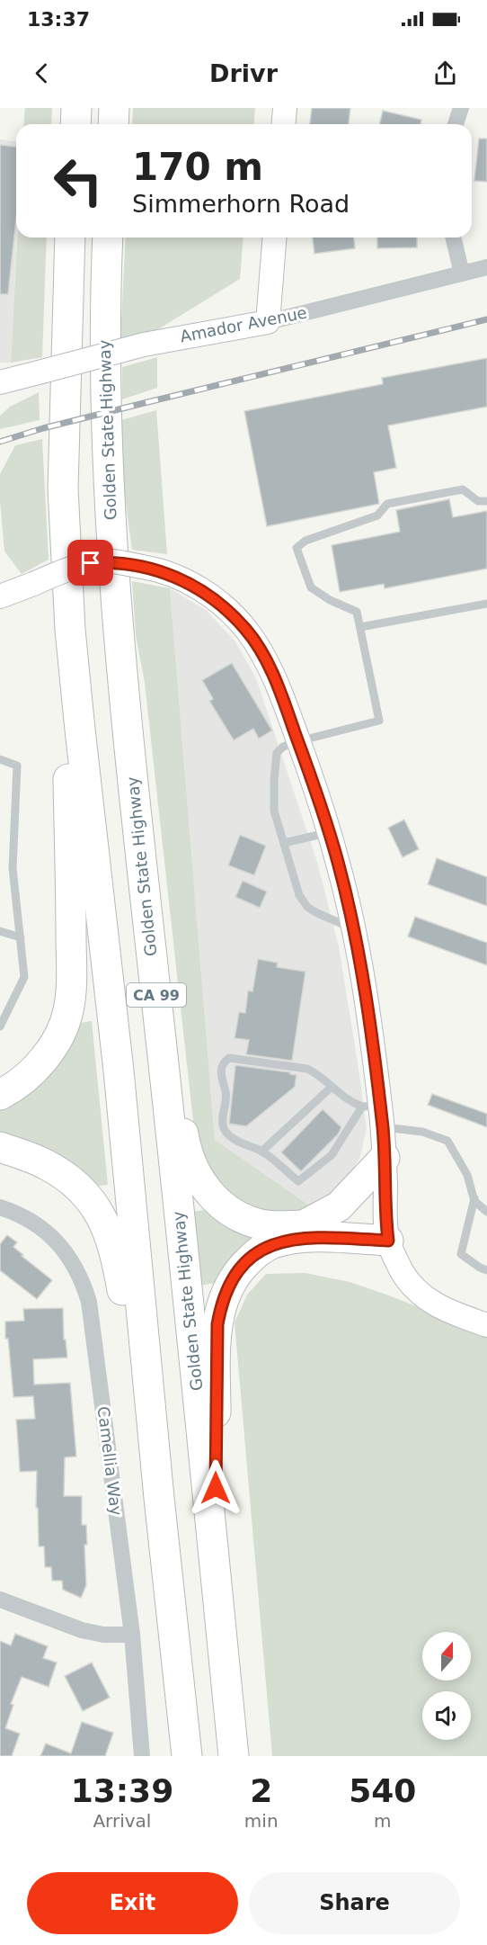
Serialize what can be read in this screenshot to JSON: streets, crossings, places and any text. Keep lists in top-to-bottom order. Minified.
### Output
{"streets":{"highway":["Golden State Highway","CA 99"],"main road":["Amador Avenue"],"street":["Camellia Way"]},"north":"top","page":{"status":"13:37","header":"Drivr","turn":["170 m","Simmerhorn Road"],"eta":["13:39","Arrival","2","min","540","m"],"buttons":["Exit","Share"]}}
